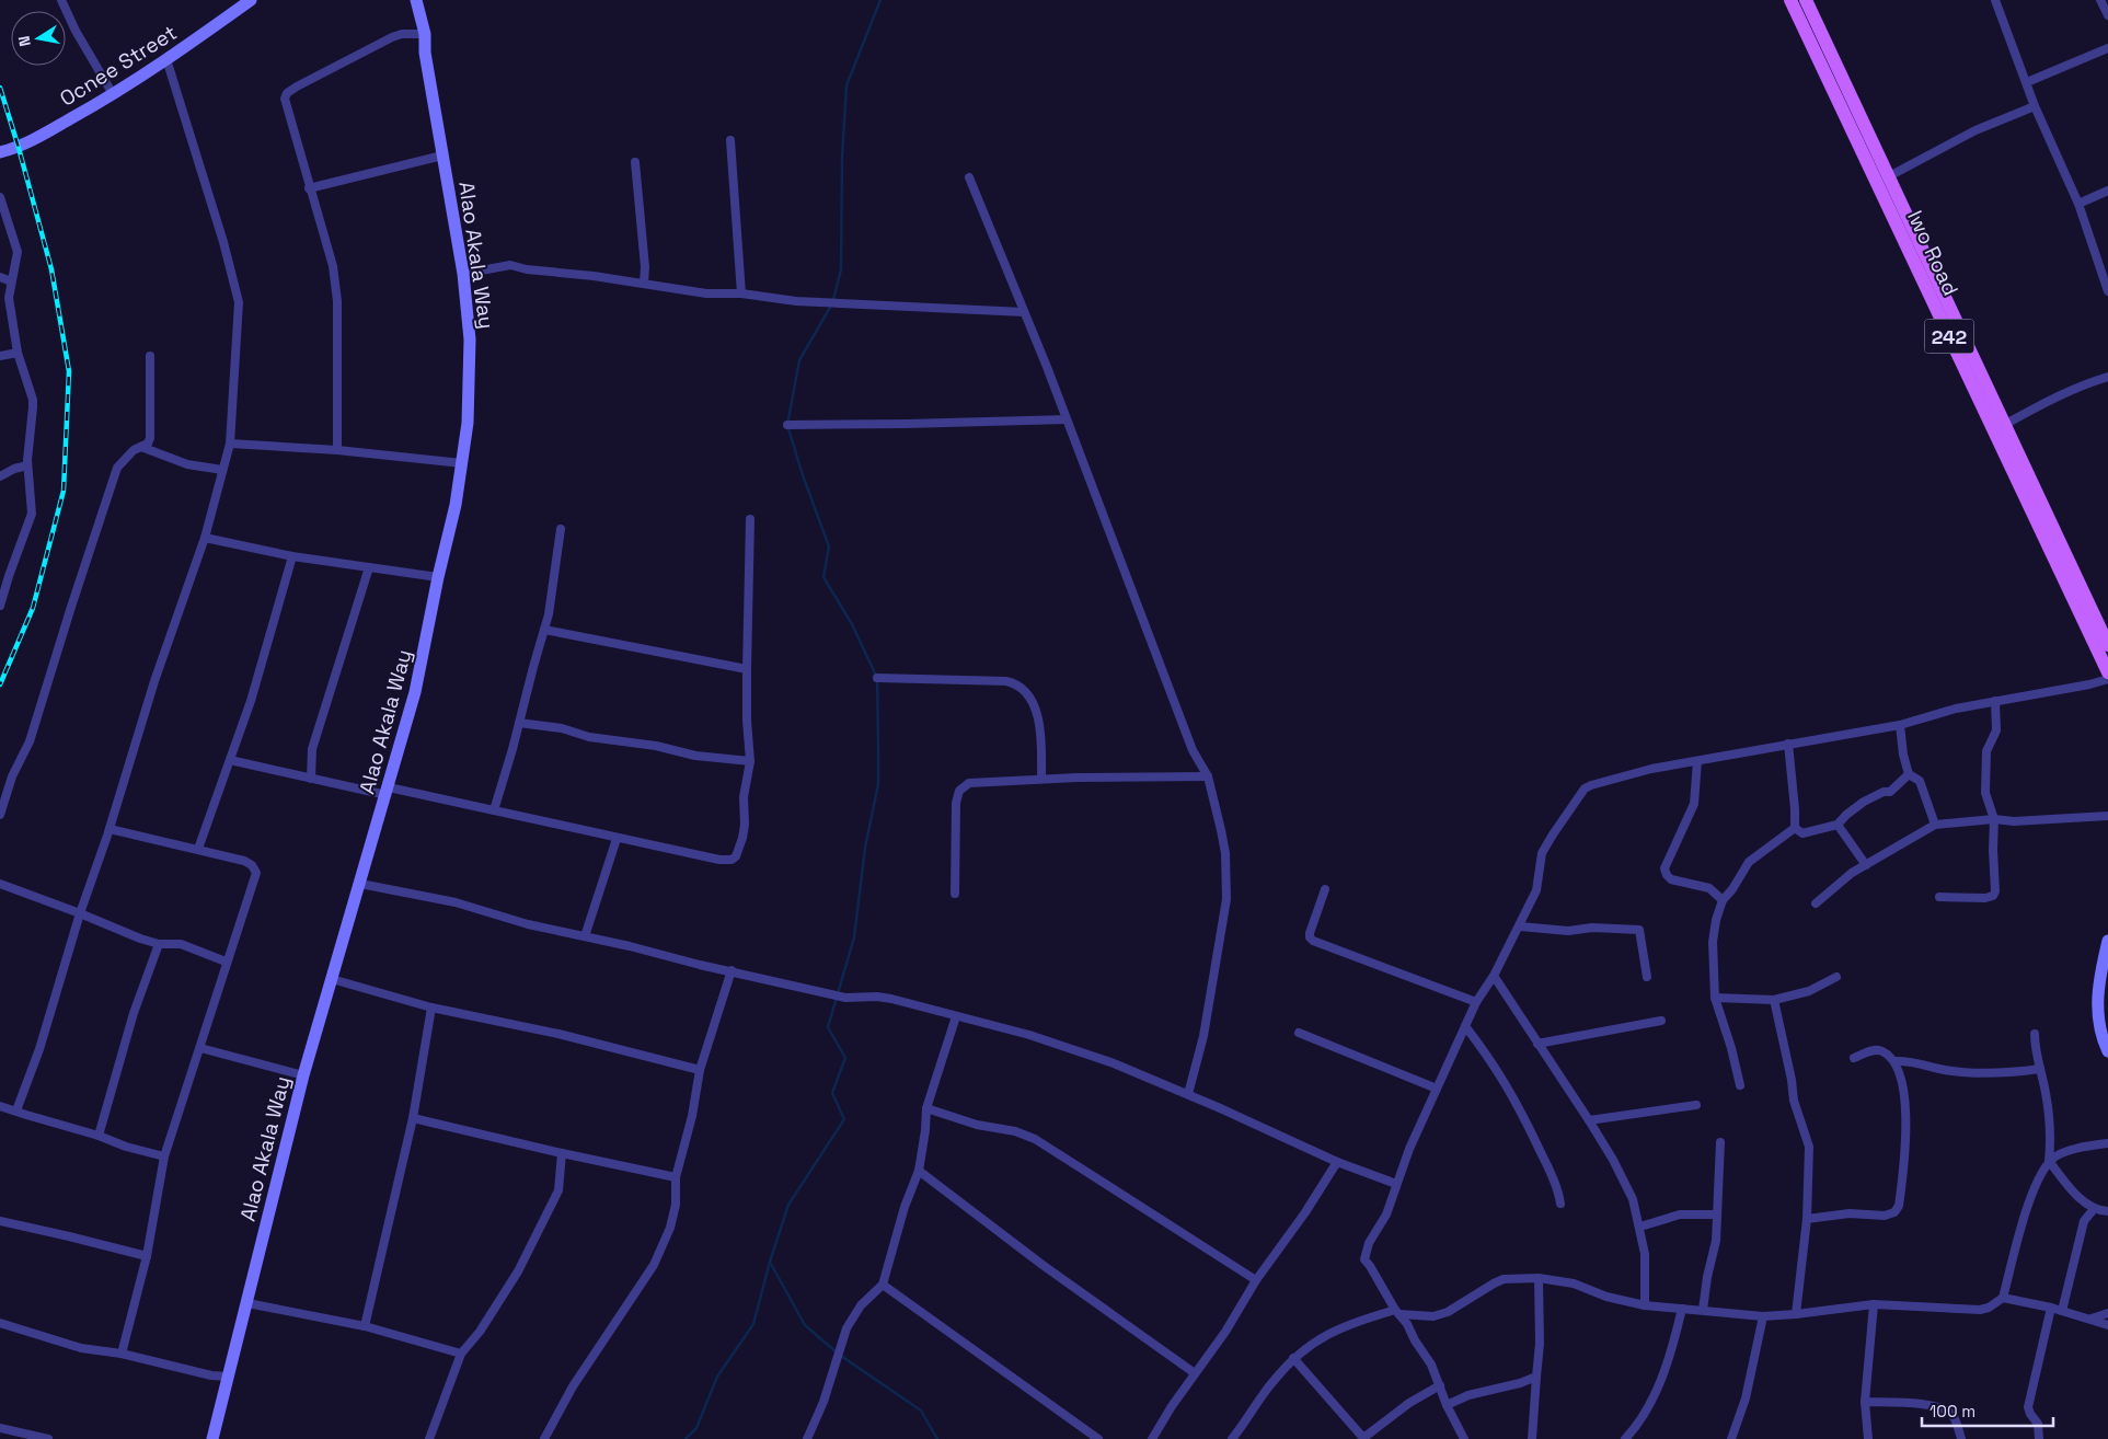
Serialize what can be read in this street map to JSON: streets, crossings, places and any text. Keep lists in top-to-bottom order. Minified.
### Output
{"streets":{"main road":["Iwo Road","242"],"street":["Ocnee Street","Alao Akala Way"]},"scale_bar":"100 m","north":"left"}
